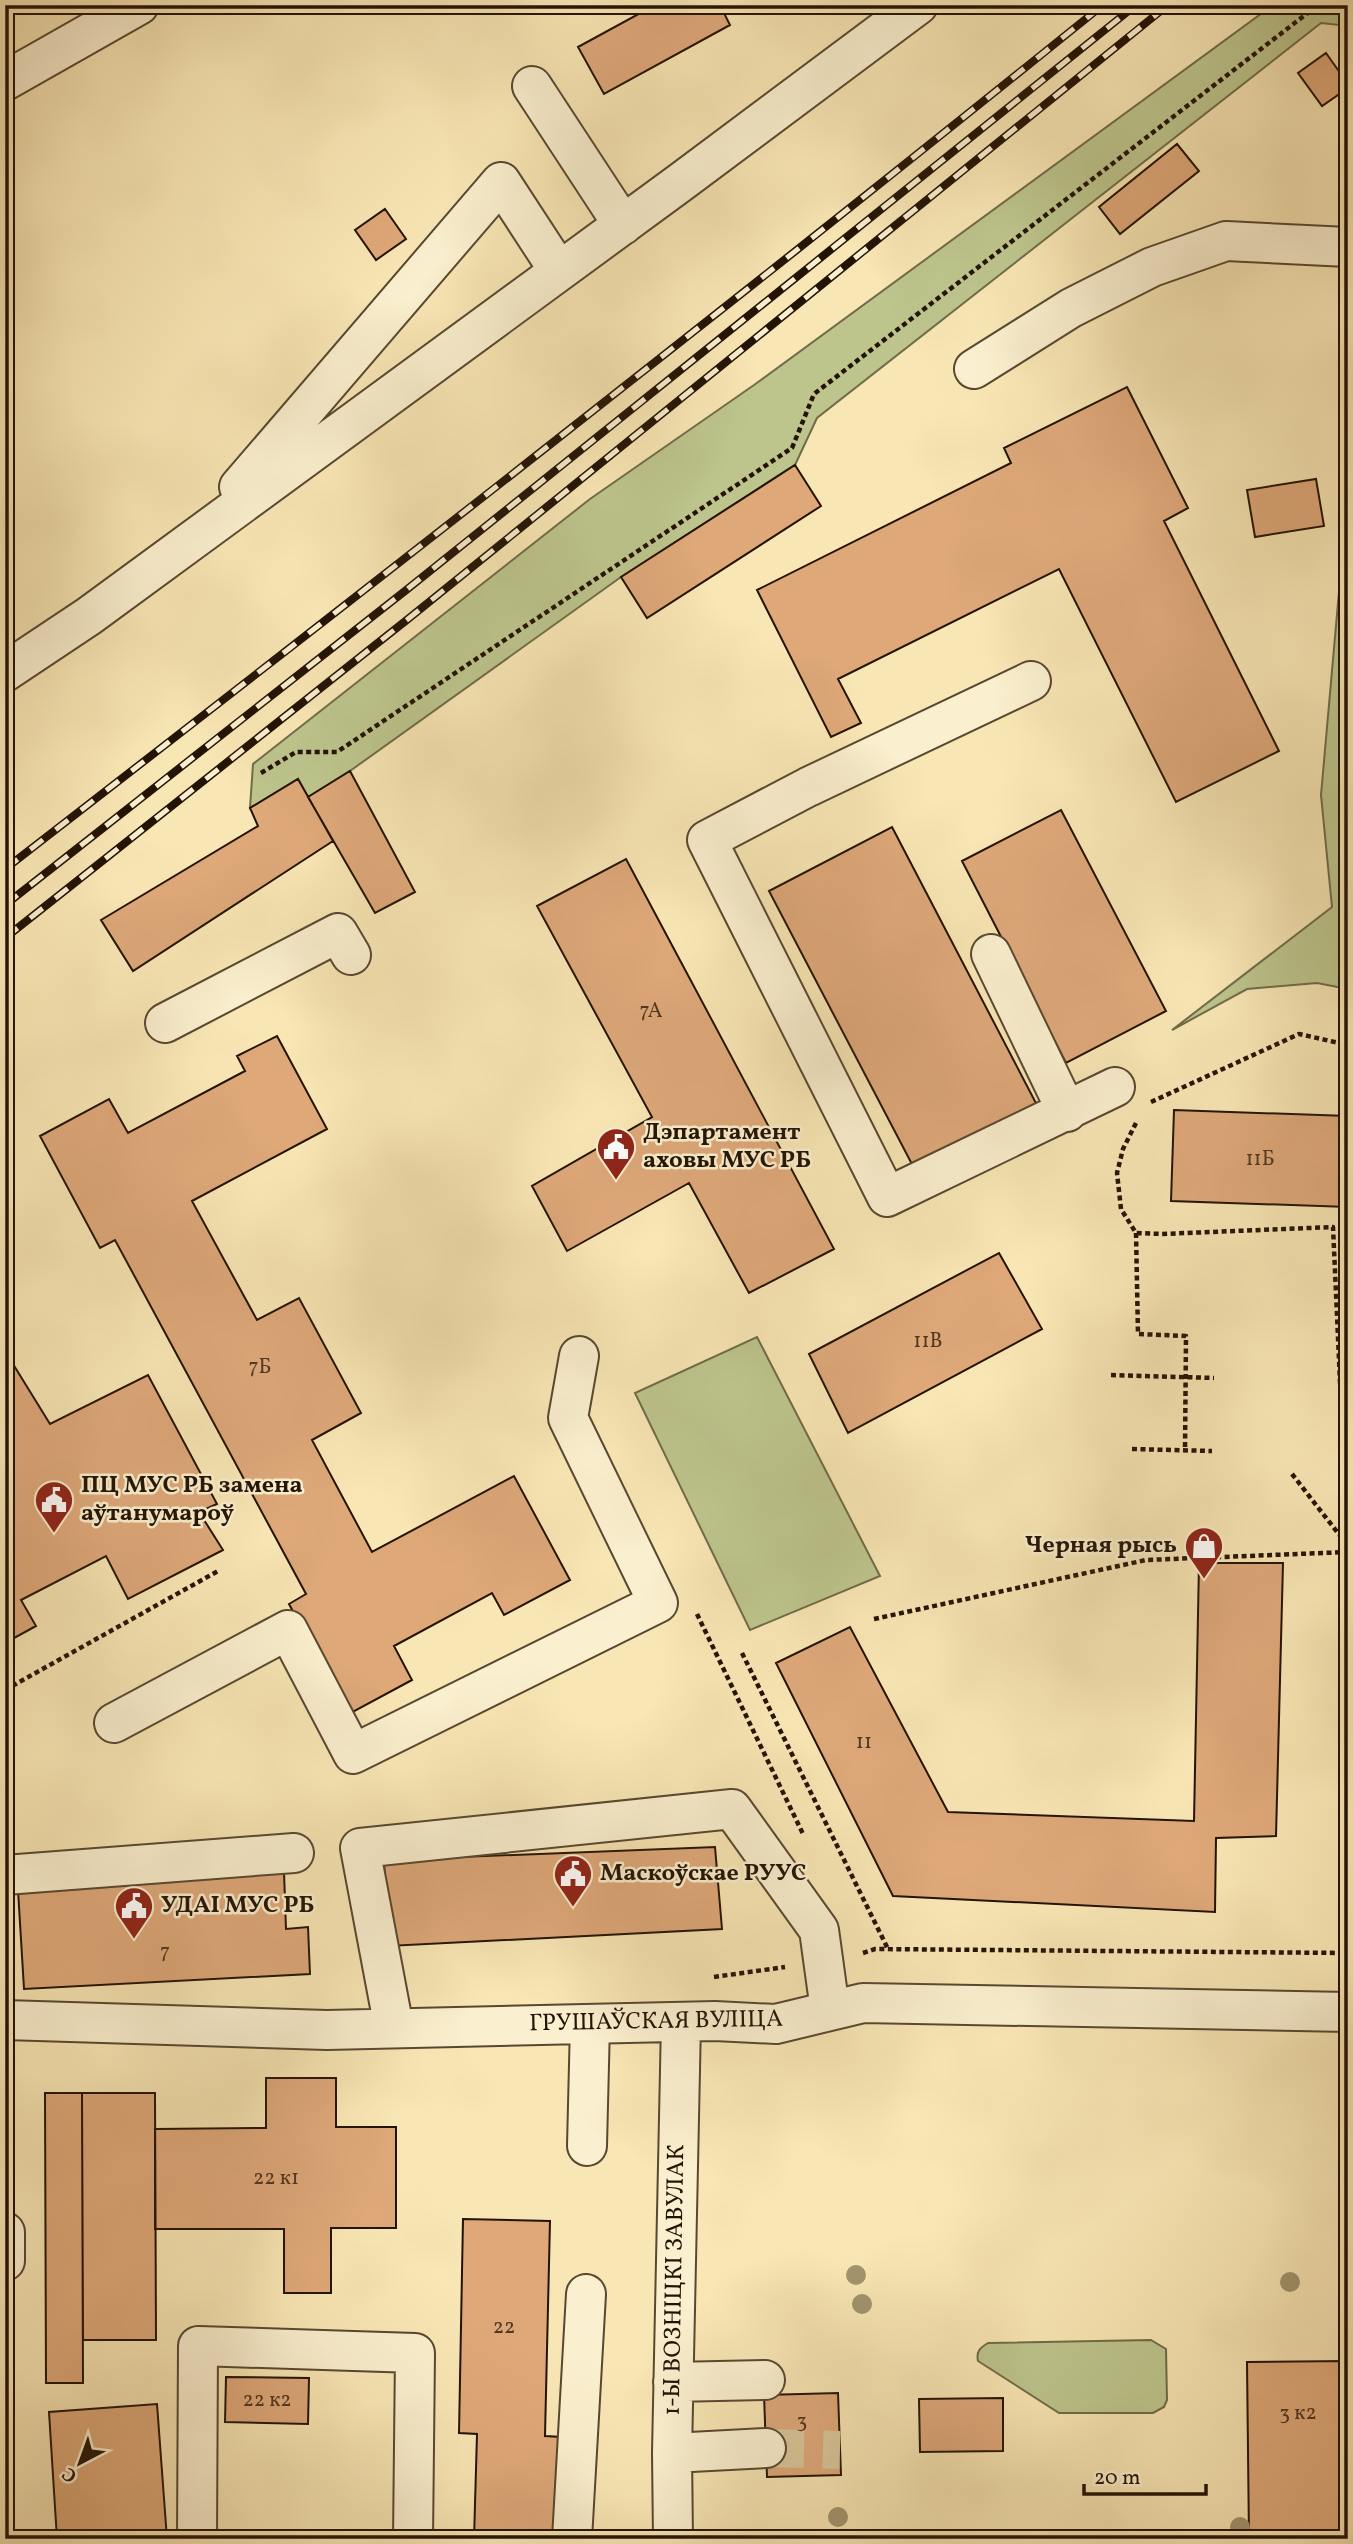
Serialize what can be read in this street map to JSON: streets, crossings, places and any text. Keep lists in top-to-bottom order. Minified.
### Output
{"streets":{"street":["ГРУШАЎСКАЯ ВУЛІЦА","1-Ы ВОЗНІЦКІ ЗАВУЛАК"]},"crossings":[["ГРУШАЎСКАЯ ВУЛІЦА","1-Ы ВОЗНІЦКІ ЗАВУЛАК"]],"places":{"public building":["Дэпартамент аховы МУС РБ","ПЦ МУС РБ замена аўтанумароў","Маскоўскае РУУС","УДАІ МУС РБ"],"shop":["Черная рысь"]},"house_numbers":["7А","11Б","11В","7Б","11","7","22 к1","22","22 к2","3 к2","3"],"scale_bar":"20 m","north":"bottom left"}
